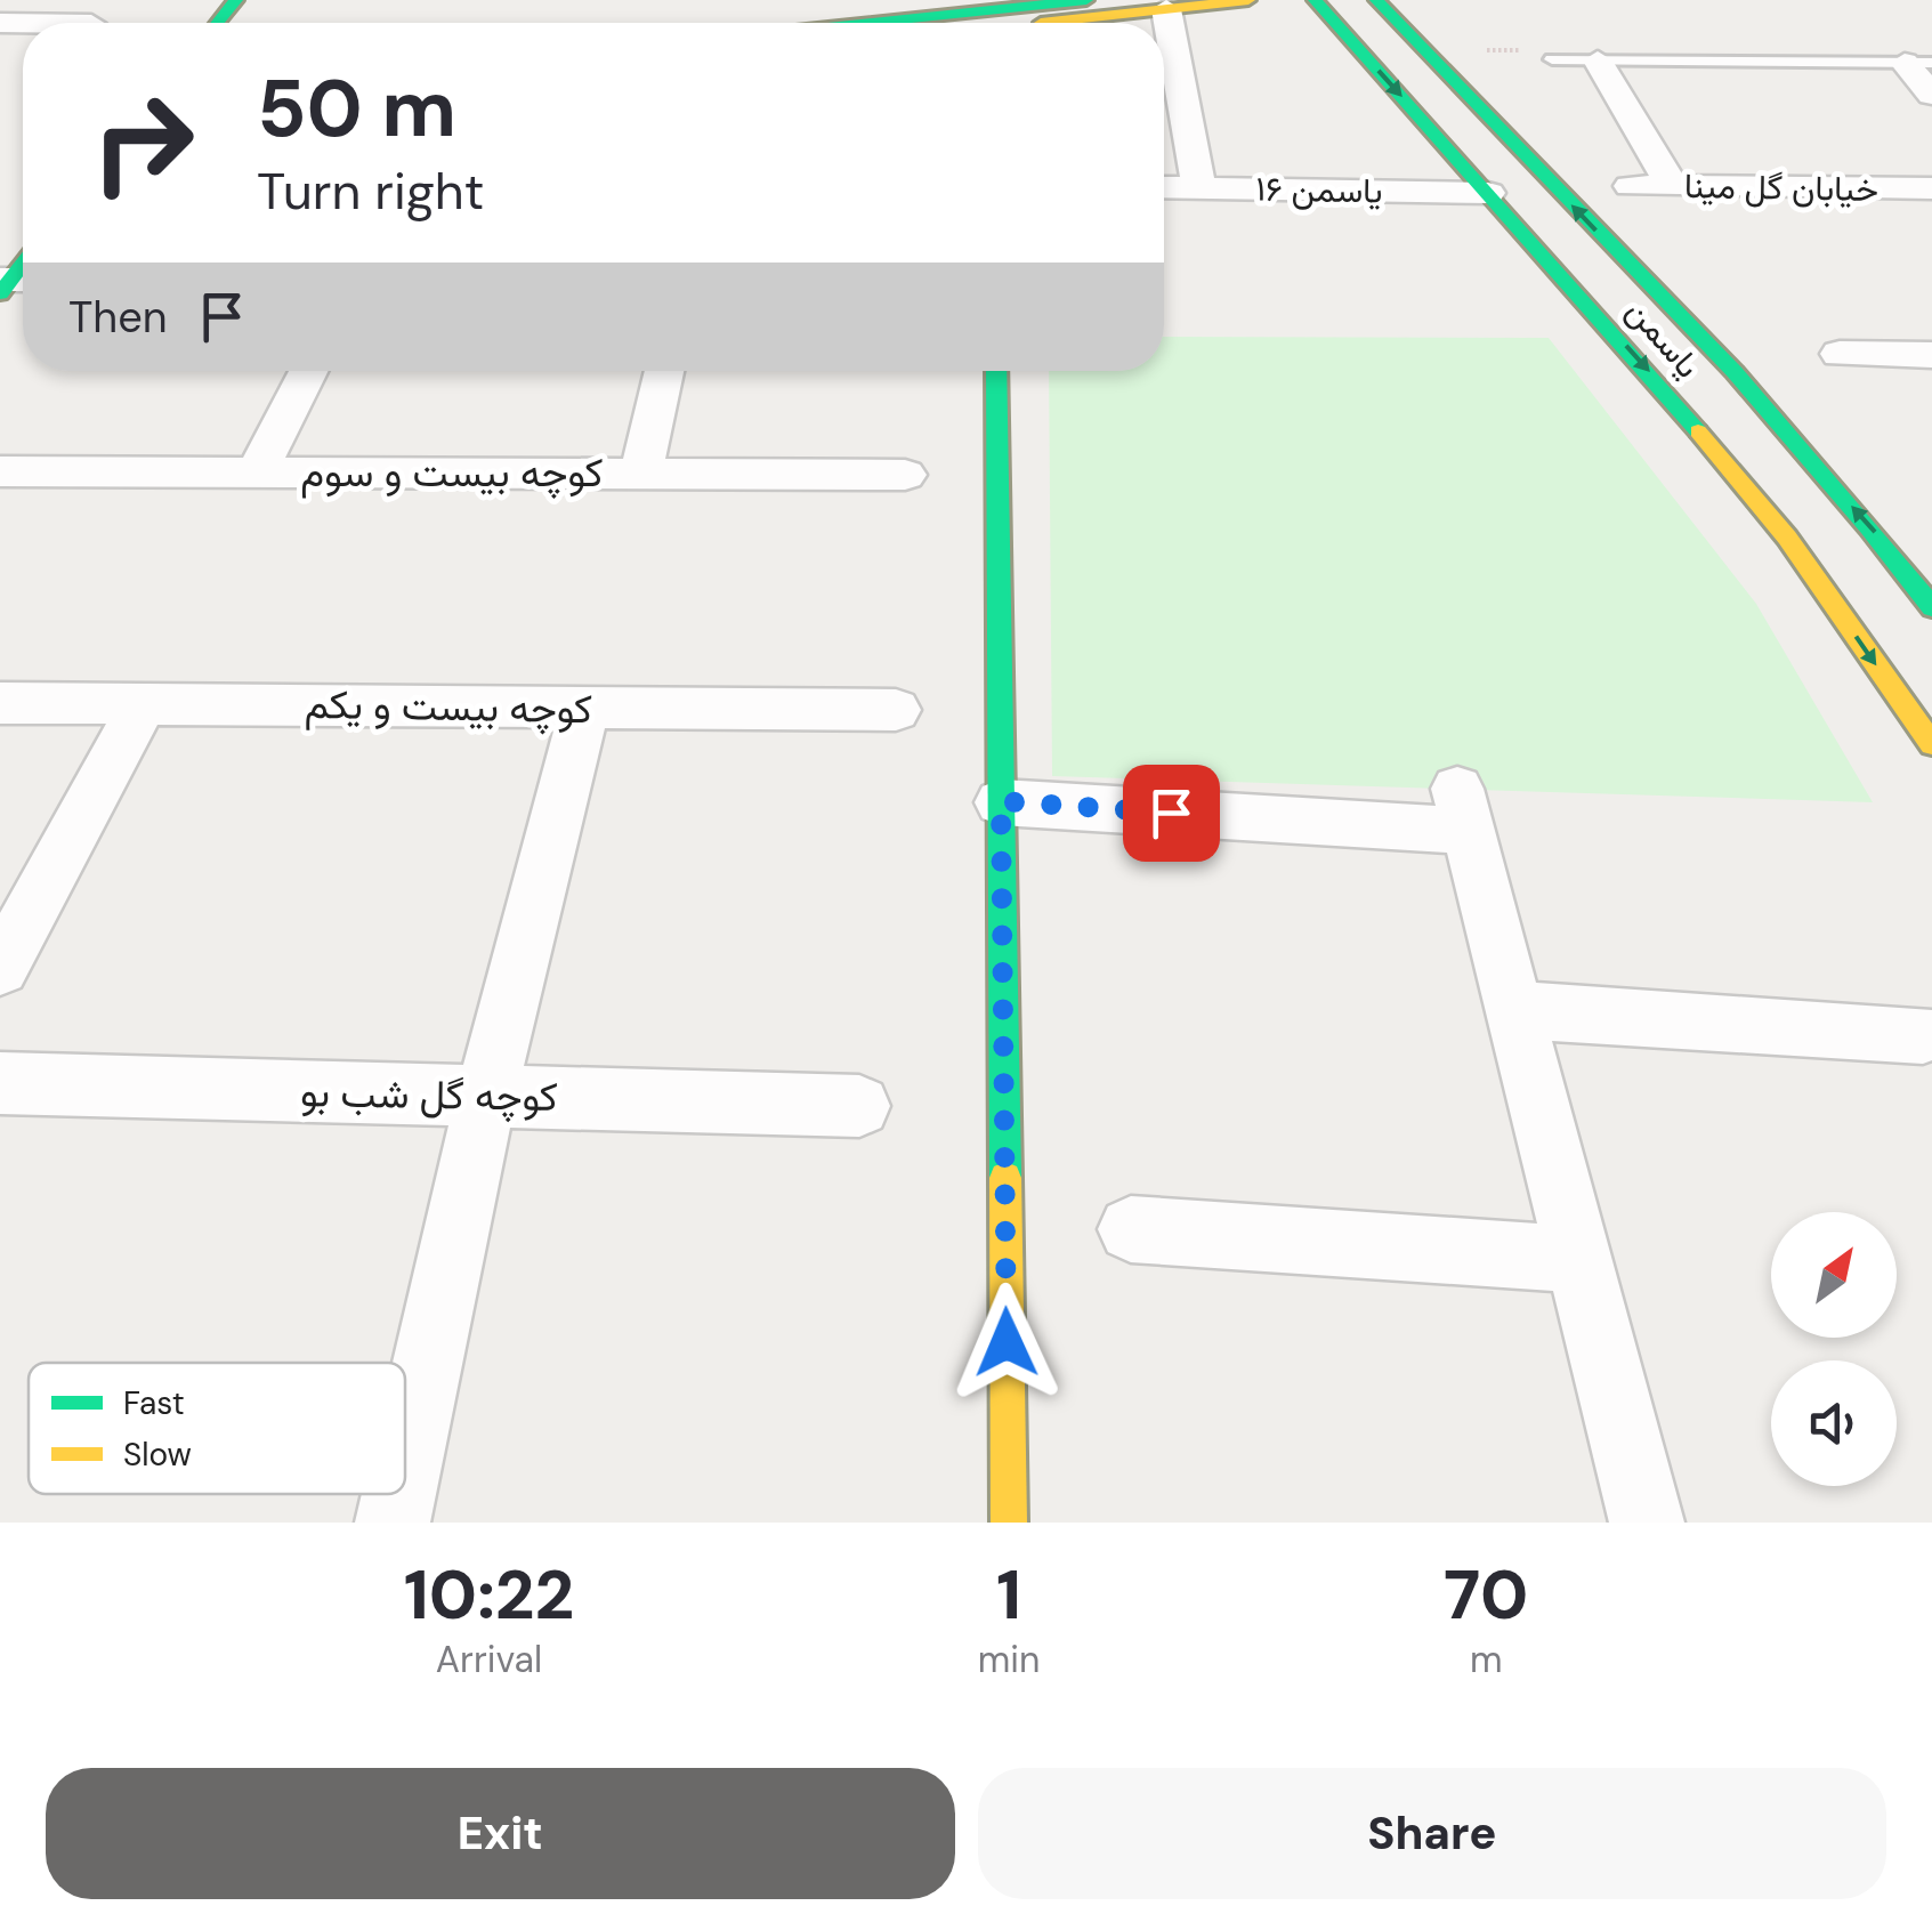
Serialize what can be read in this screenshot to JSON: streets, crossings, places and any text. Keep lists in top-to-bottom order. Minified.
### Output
{"streets":{"street":["خیابان گل مینا","یاسمن ۱۶","یاسمن","کوچه بیست و سوم","کوچه بیست و یکم","کوچه گل شب بو"]},"crossings":[["یاسمن ۱۶","یاسمن"]],"legend":["Fast","Slow"],"north":"top right","page":{"turn":["50 m","Turn right"],"then":"Then","eta":["10:22","Arrival","1","min","70","m"],"buttons":["Exit","Share"]}}
